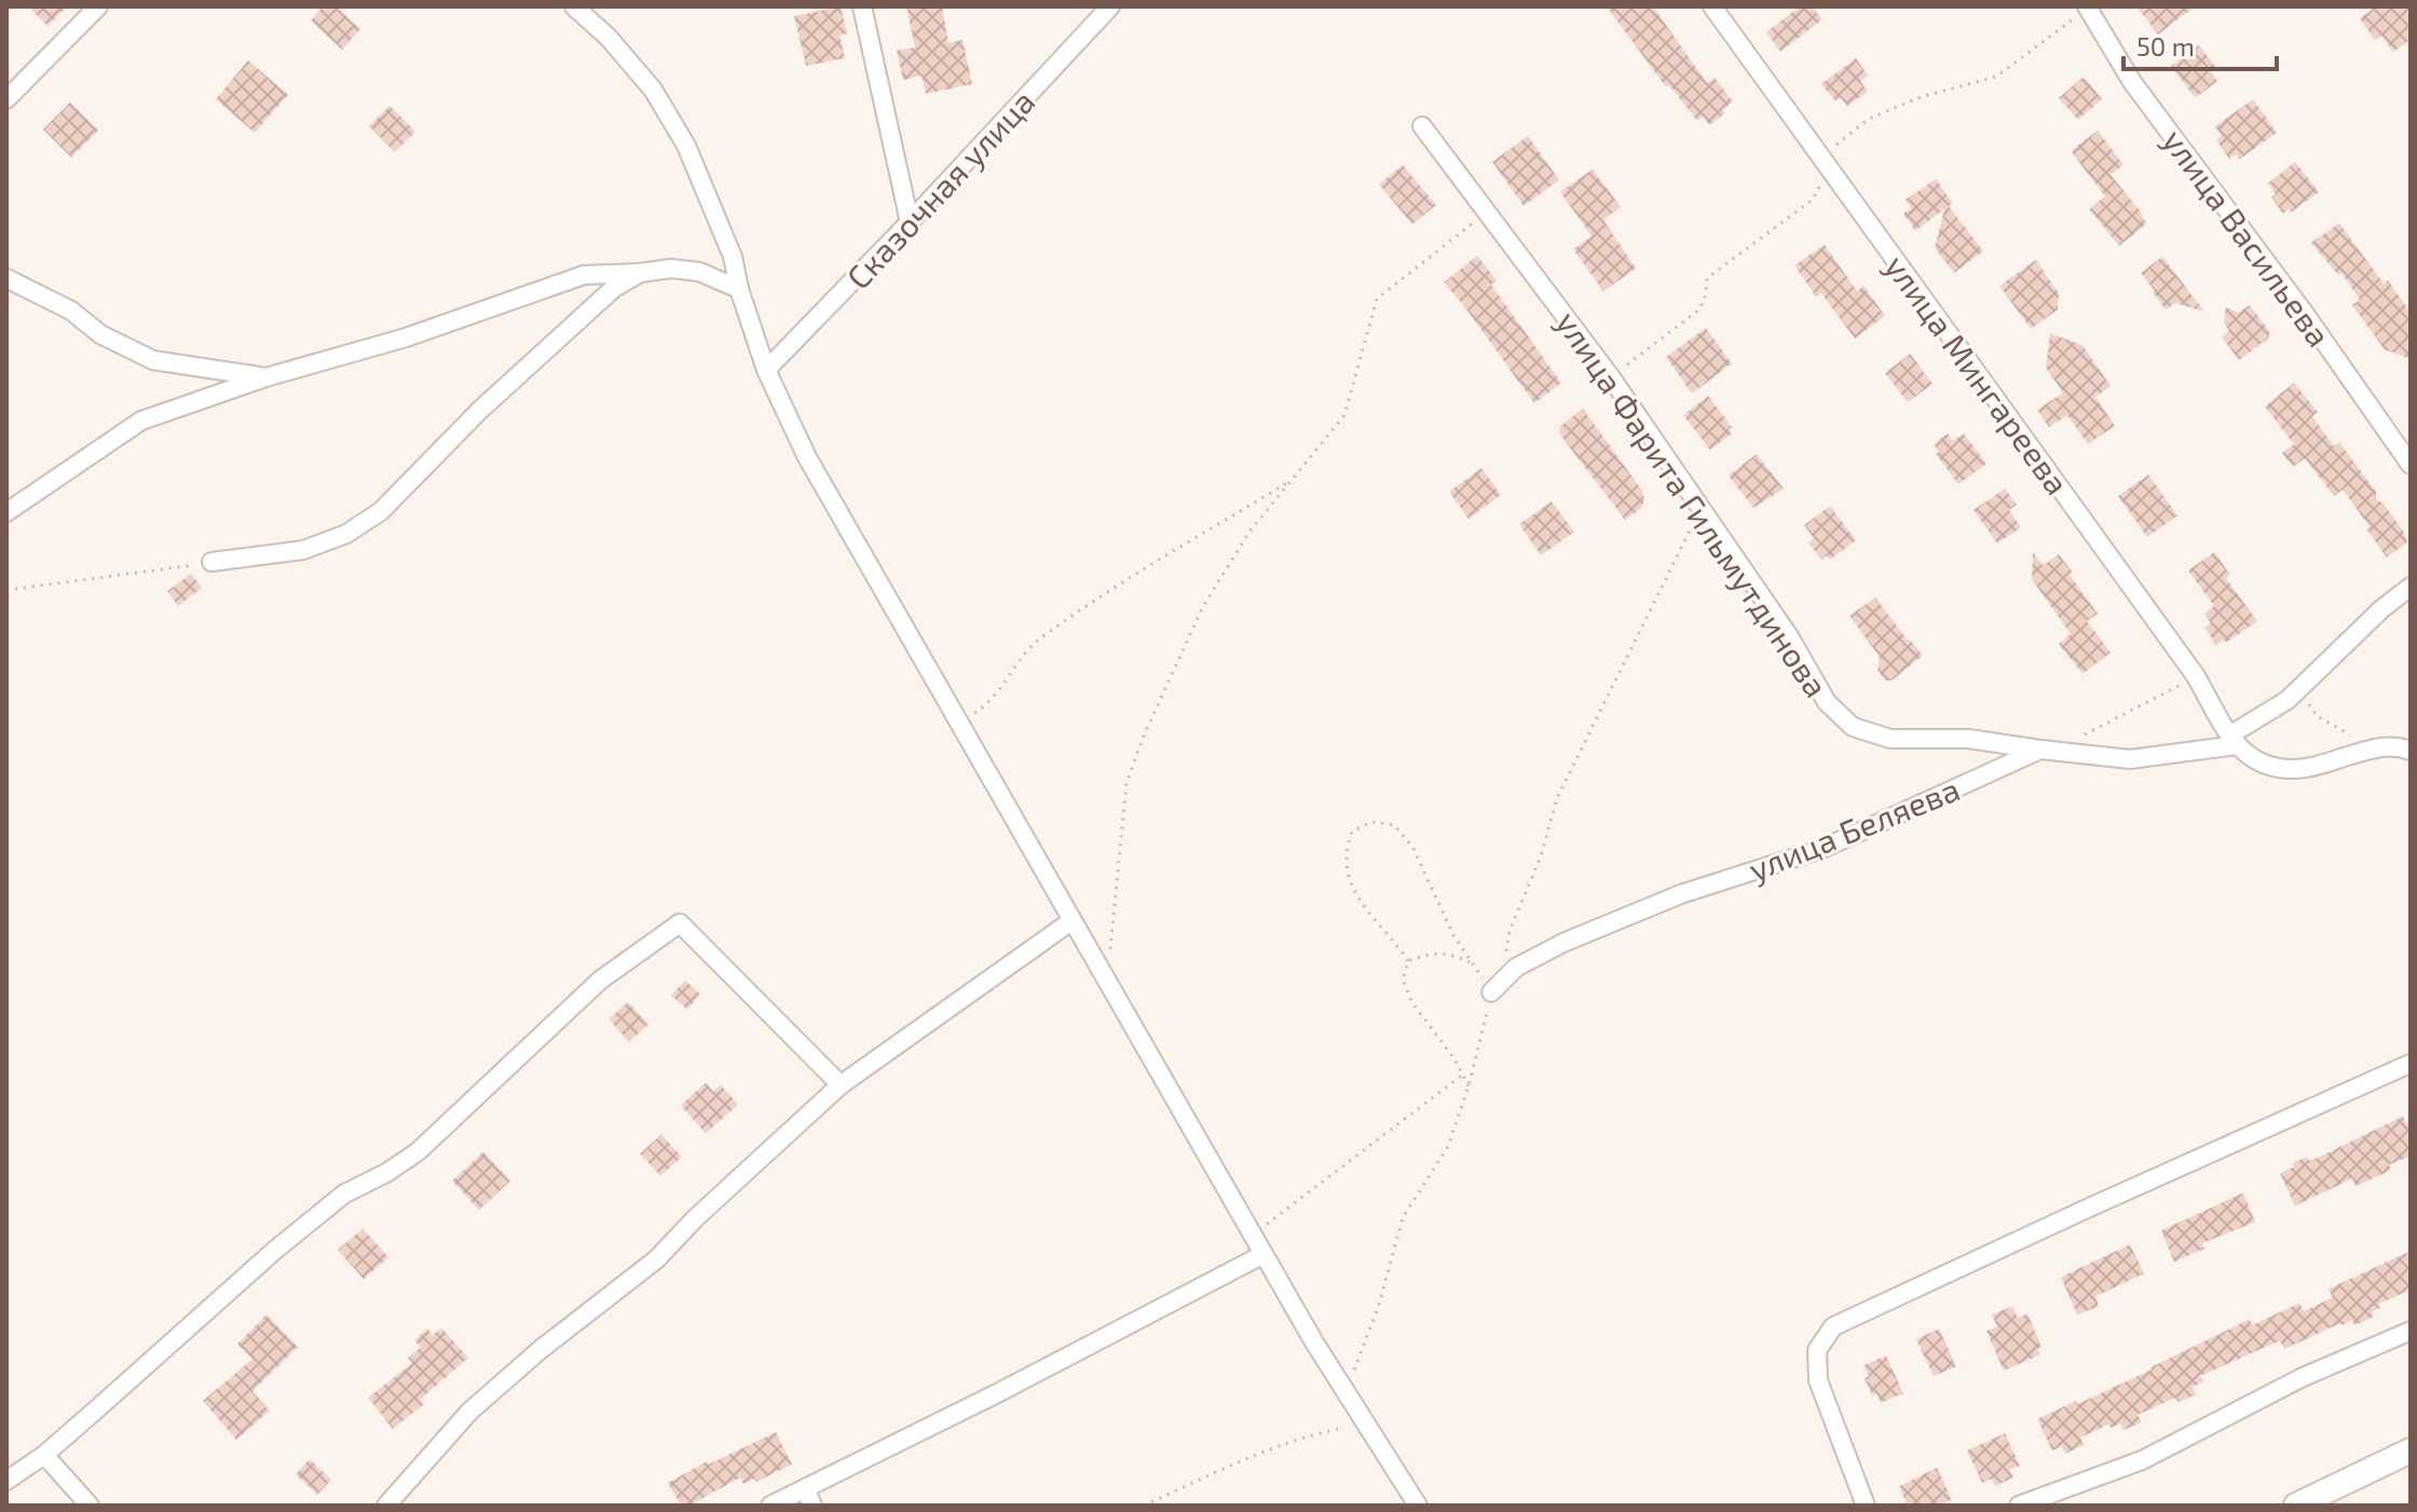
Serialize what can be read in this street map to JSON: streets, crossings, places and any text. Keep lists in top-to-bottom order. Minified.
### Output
{"streets":{"street":["Сказочная улица","улица Васильева","улица Мингареева","улица Фарита Гильмутдинова","улица Беляева"]},"crossings":[["улица Фарита Гильмутдинова","улица Беляева"]],"scale_bar":"50 m"}
